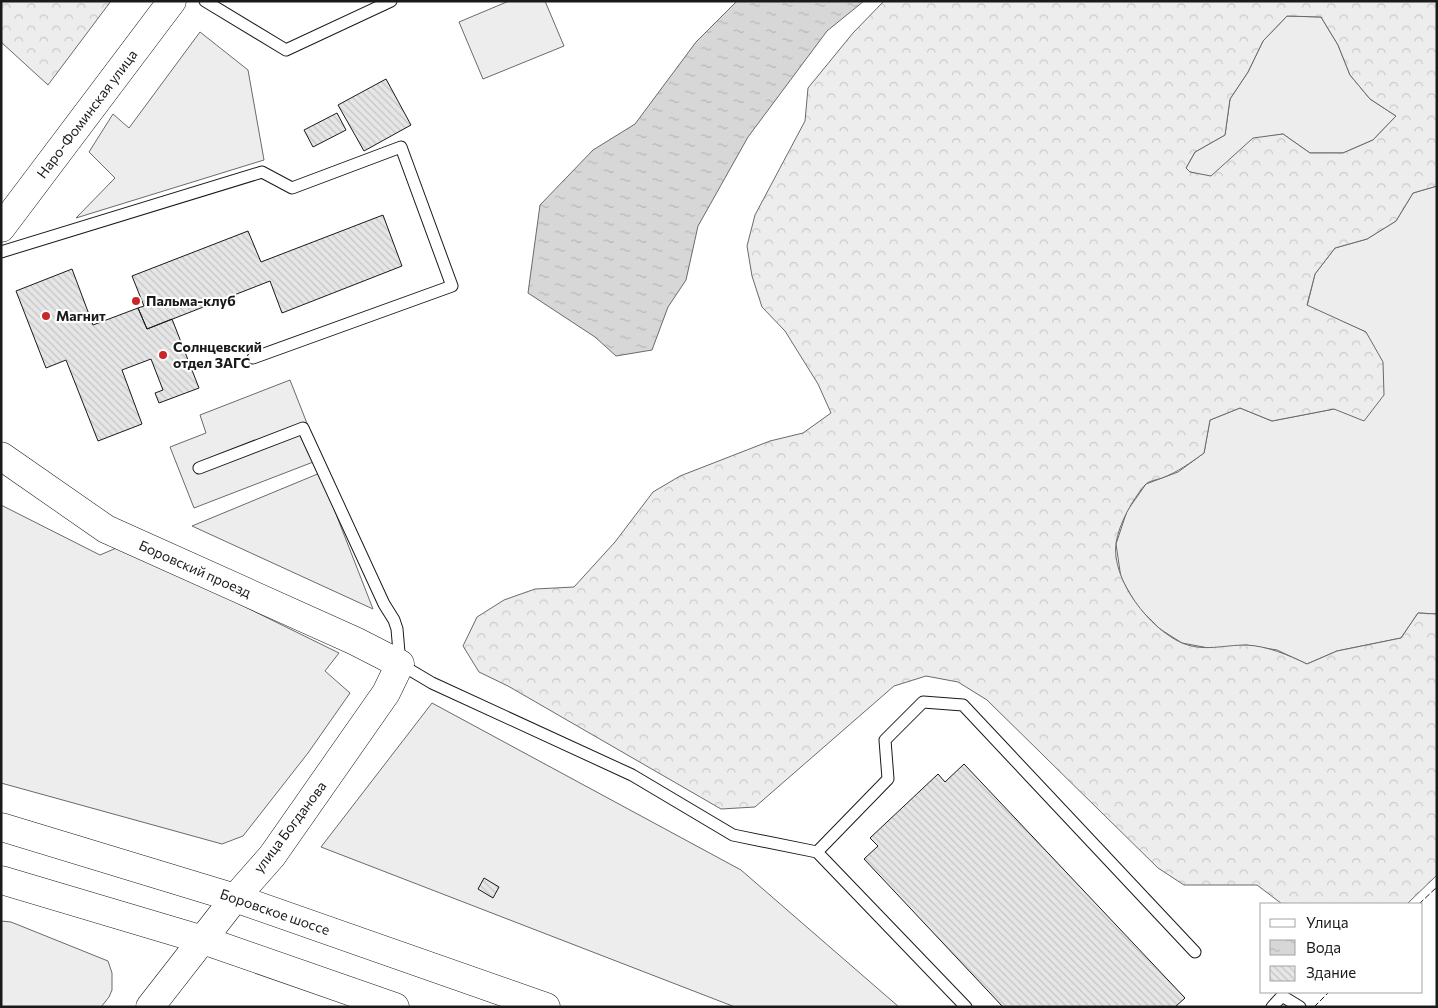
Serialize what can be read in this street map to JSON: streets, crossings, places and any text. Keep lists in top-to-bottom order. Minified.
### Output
{"streets":{"street":["Наро-Фоминская улица","Боровский проезд","улица Богданова","Боровское шоссе"]},"crossings":[["Боровский проезд","улица Богданова"],["улица Богданова","Боровское шоссе"]],"places":["Пальма-клуб","Магнит","Солнцевский отдел ЗАГС"],"legend":["Улица","Вода","Здание"]}
